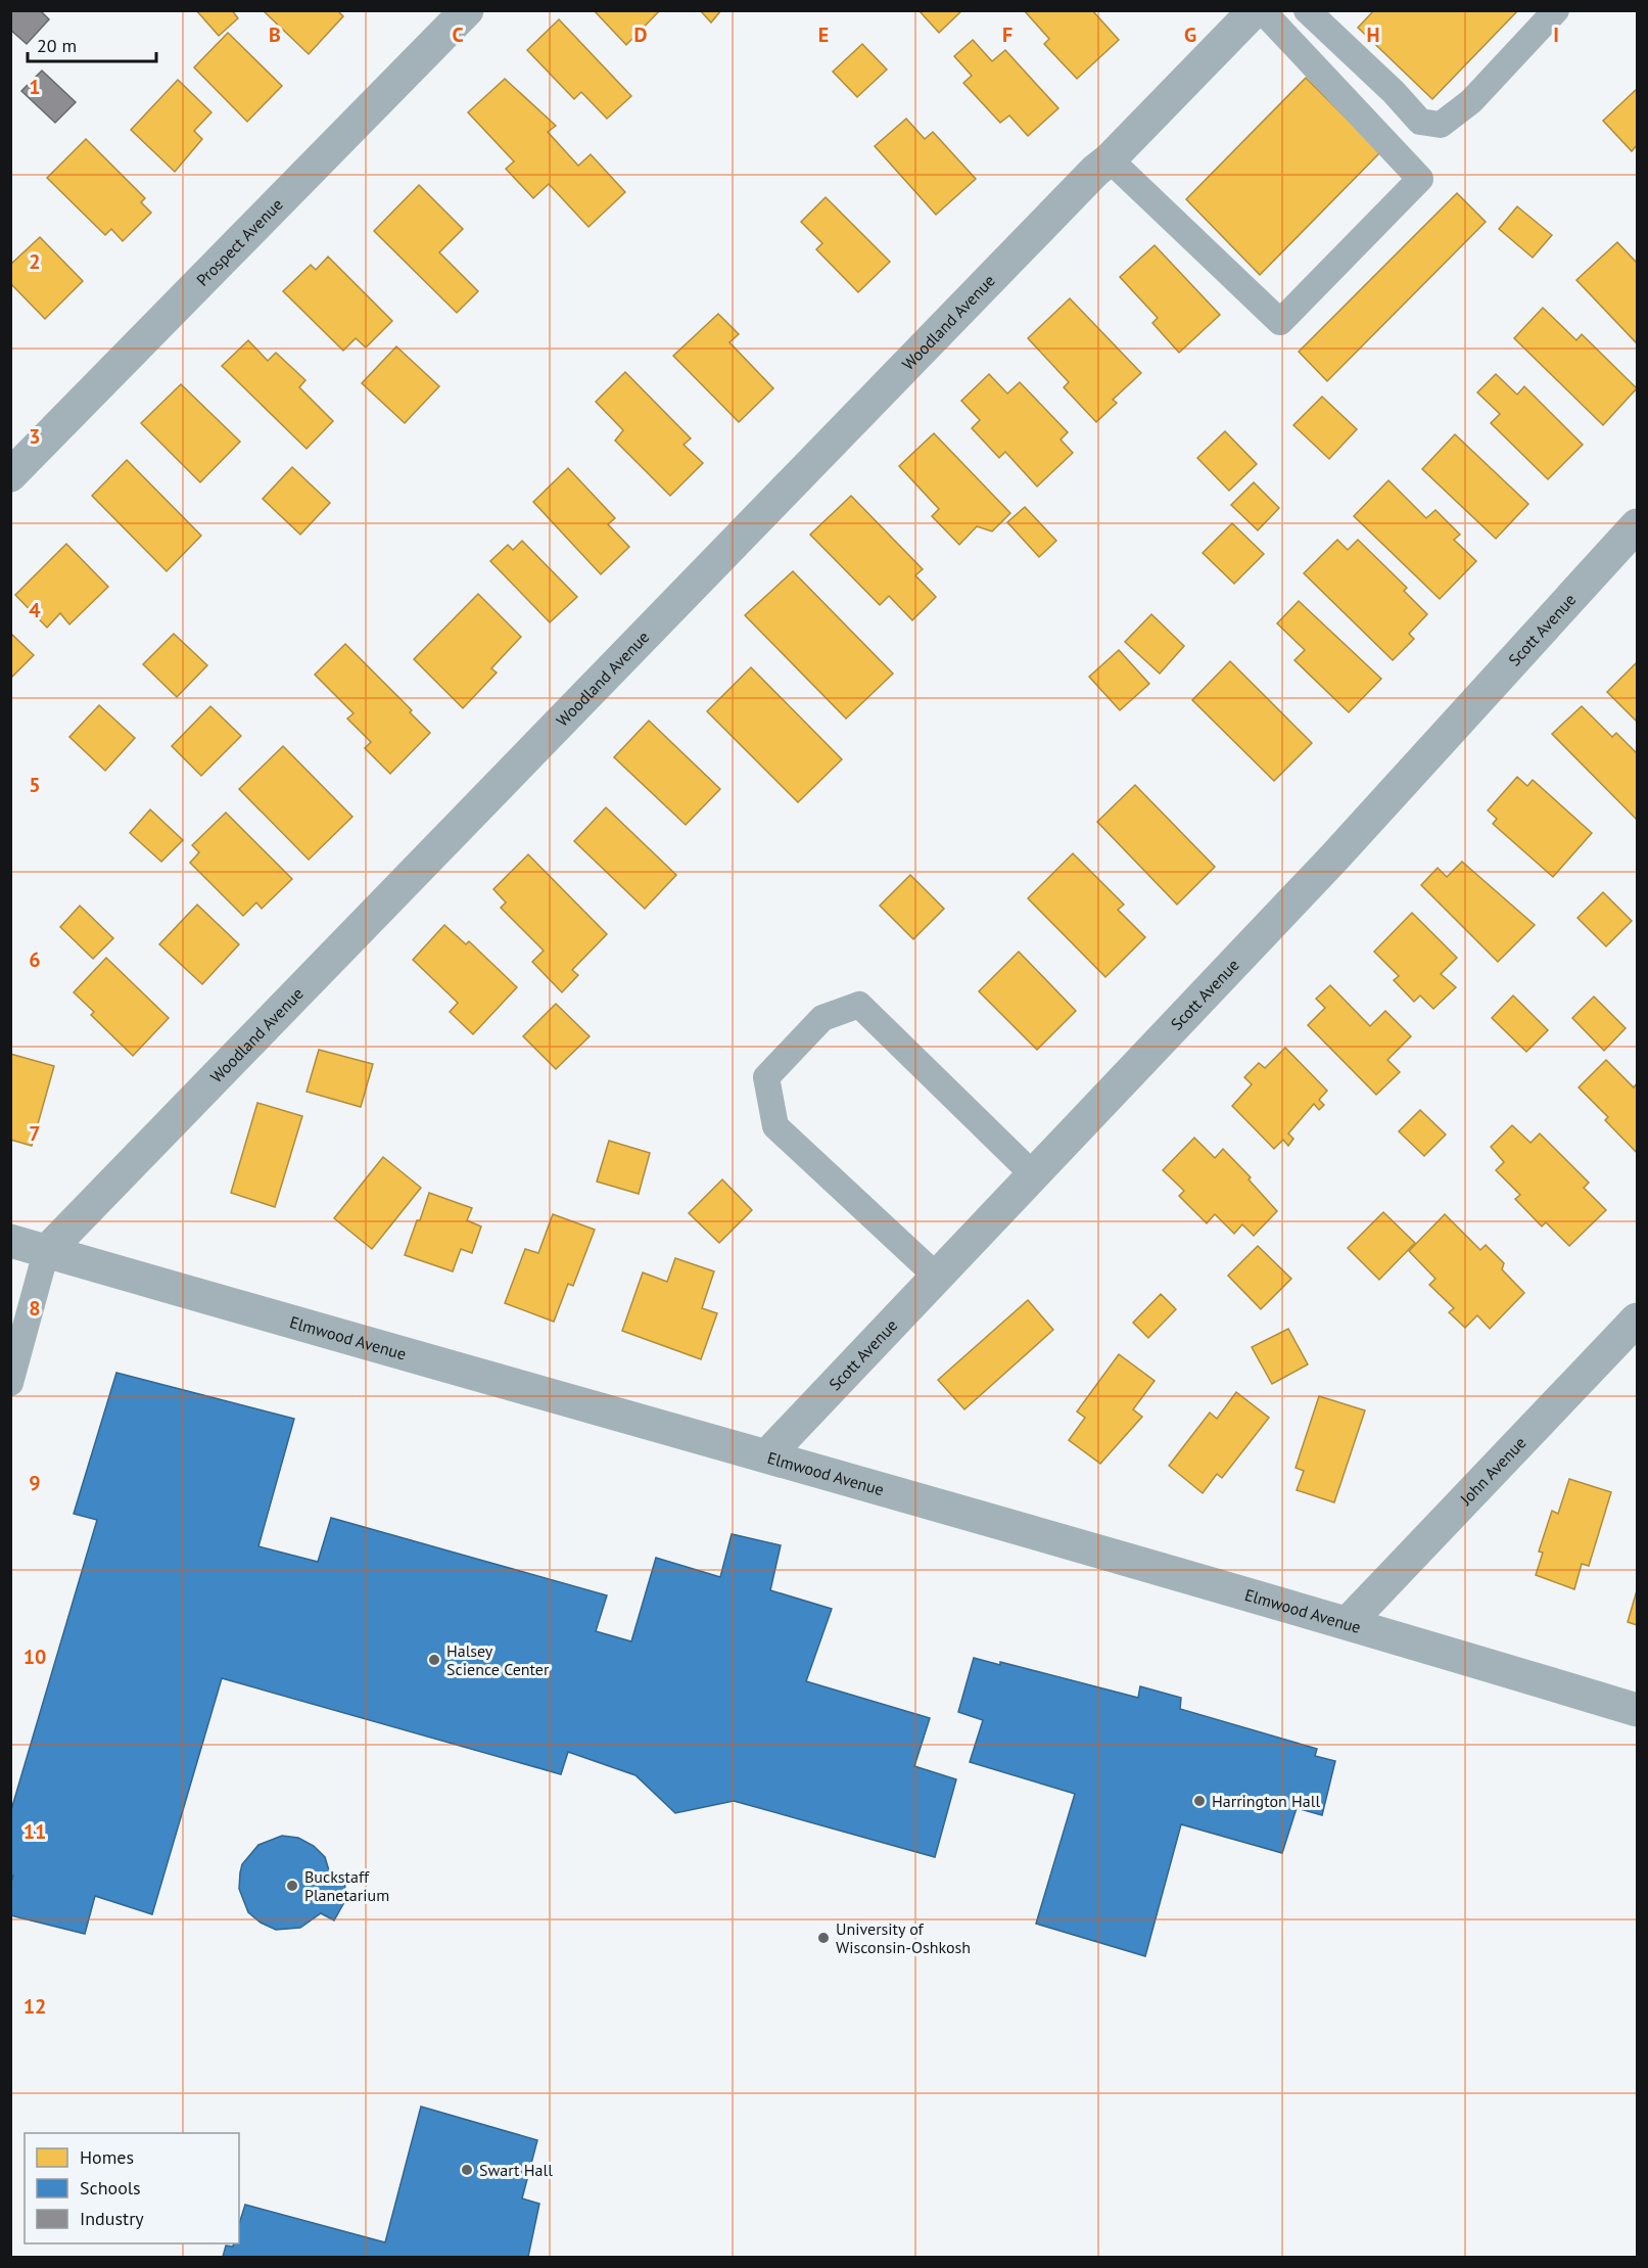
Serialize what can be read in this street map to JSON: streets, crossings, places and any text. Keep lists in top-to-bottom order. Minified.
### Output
{"streets":{"street":["Prospect Avenue","Woodland Avenue","Scott Avenue","Elmwood Avenue","John Avenue"]},"crossings":[["Woodland Avenue","Elmwood Avenue"],["Scott Avenue","Elmwood Avenue"],["Elmwood Avenue","John Avenue"]],"places":["Halsey Science Center","Harrington Hall","Buckstaff Planetarium","University of Wisconsin-Oshkosh","Swart Hall"],"legend":["Homes","Schools","Industry"],"scale_bar":"20 m","grid":{"columns":["B","C","D","E","F","G","H","I"],"rows":["1","2","3","4","5","6","7","8","9","10","11","12"]}}
